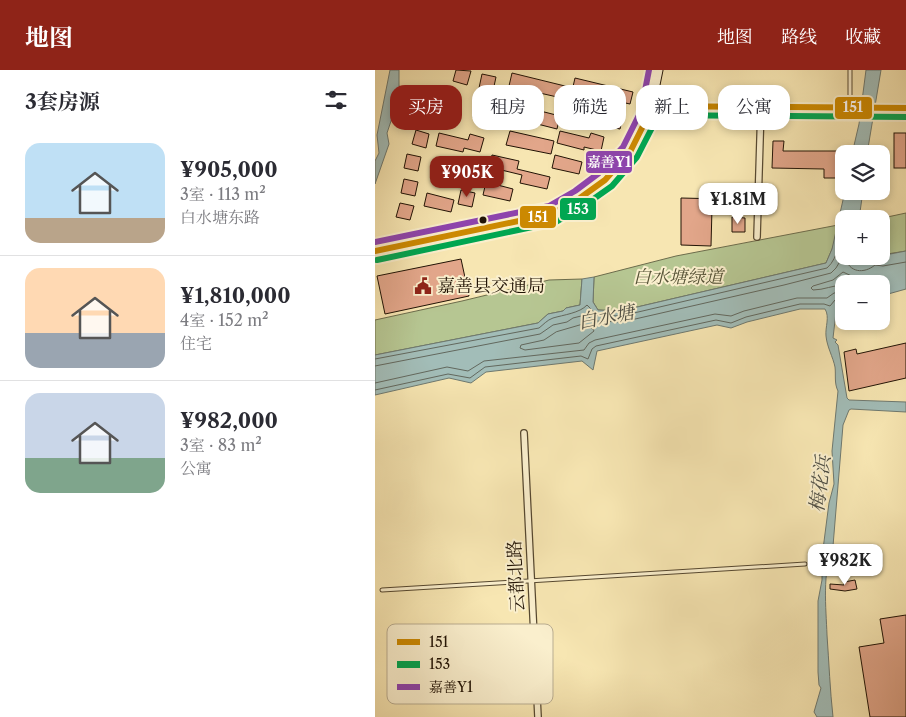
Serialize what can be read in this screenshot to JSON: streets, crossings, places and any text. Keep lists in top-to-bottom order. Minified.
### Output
{"streets":{"street":["云都北路"]},"water":["白水塘","梅花浜"],"parks":["白水塘绿道"],"places":{"public building":["嘉善县交通局"]},"lines":["transit line 嘉善Y1","transit line 151","transit line 153"],"legend":["151","153","嘉善Y1"],"page":{"header":"地图","nav":["地图","路线","收藏"],"heading":"3套房源","chip":["买房","租房","筛选","新上","公寓"],"list":[{"name":"¥905,000","note":"3室 · 113 m² · 白水塘东路"},{"name":"¥1,810,000","note":"4室 · 152 m² · 住宅"},{"name":"¥982,000","note":"3室 · 83 m² · 公寓"}],"map_buttons":["+","−"],"price":["¥905K","¥1.81M","¥982K"]}}
